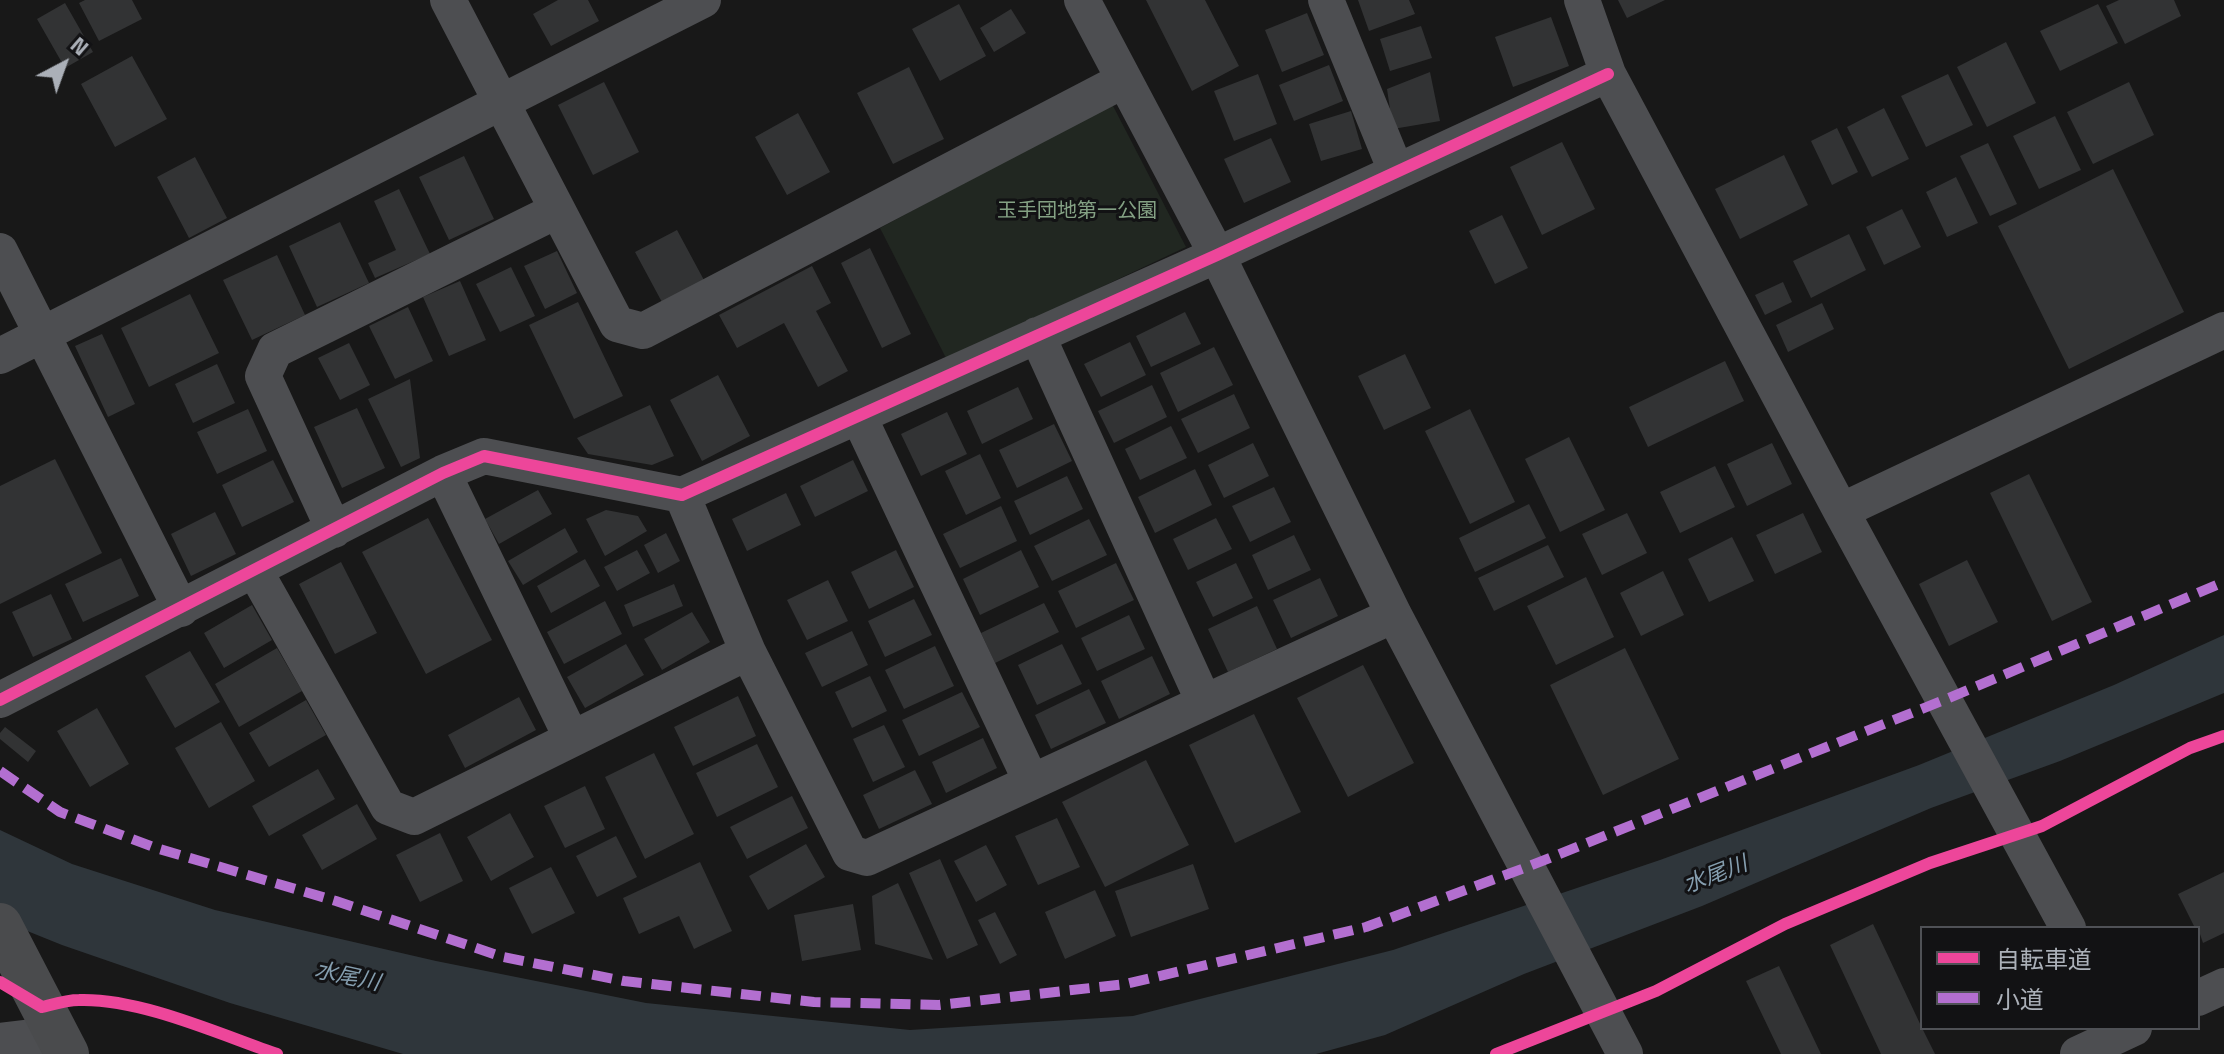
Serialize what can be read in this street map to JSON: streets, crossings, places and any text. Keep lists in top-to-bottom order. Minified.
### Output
{"water":["水尾川"],"parks":["玉手団地第一公園"],"legend":["自転車道","小道"],"north":"top right"}
